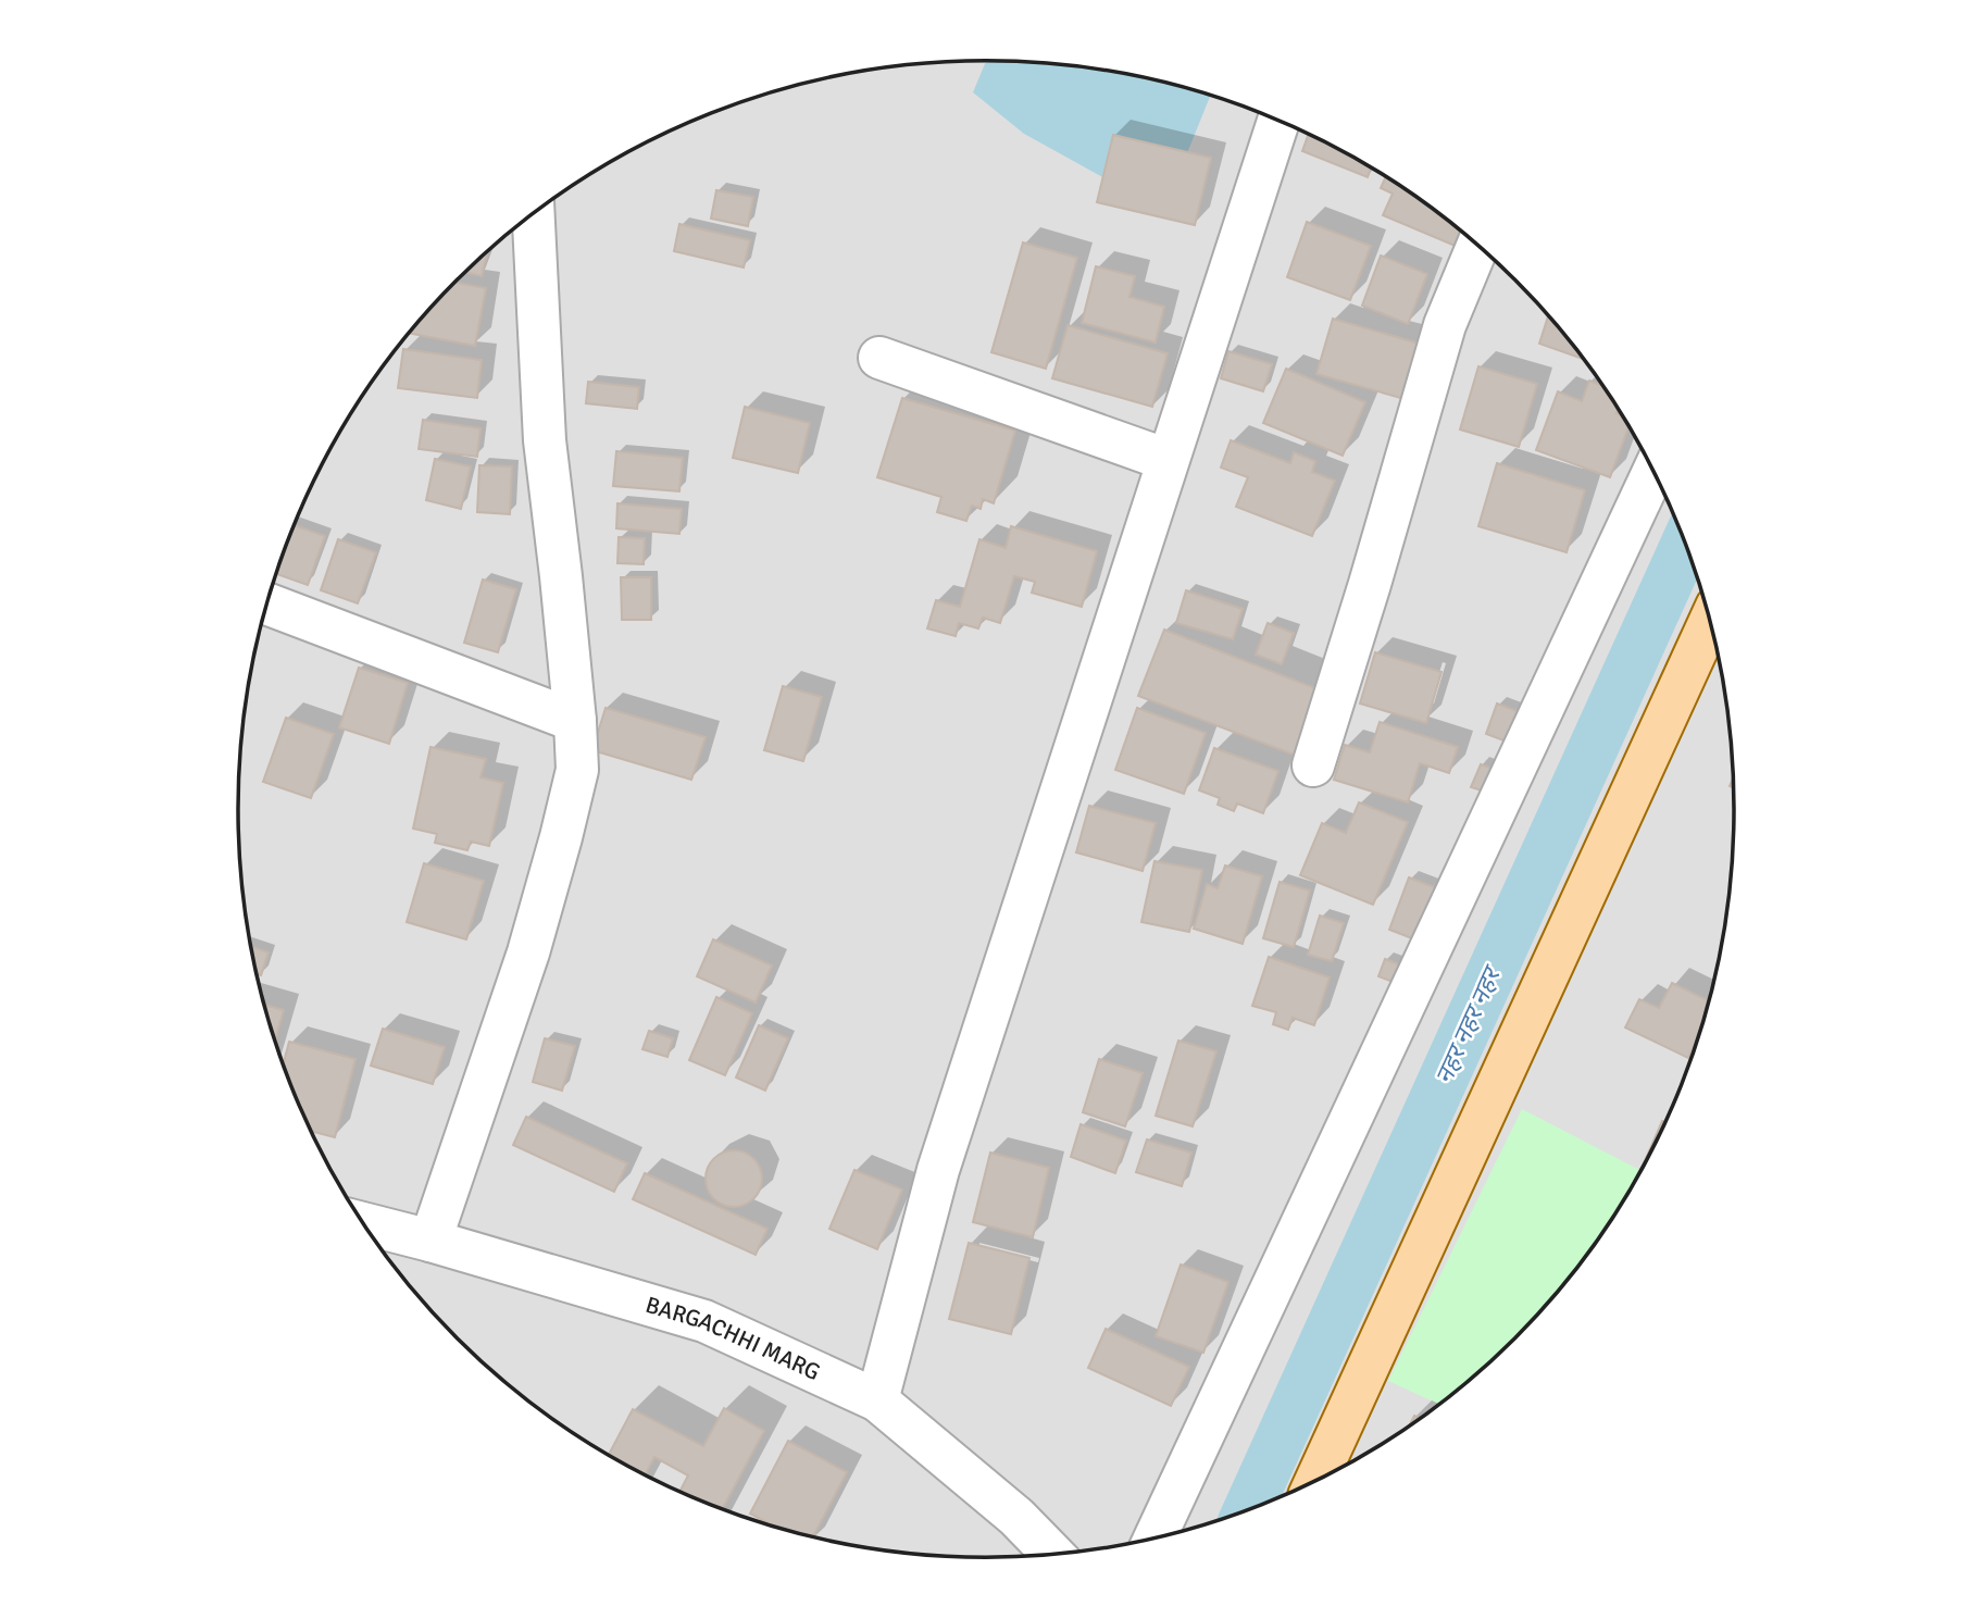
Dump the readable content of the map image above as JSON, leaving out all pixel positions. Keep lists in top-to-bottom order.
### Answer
{
  "streets": {
    "street": ["BARGACHHI MARG"]
  },
  "water": ["नहर नहर नहर"]
}
